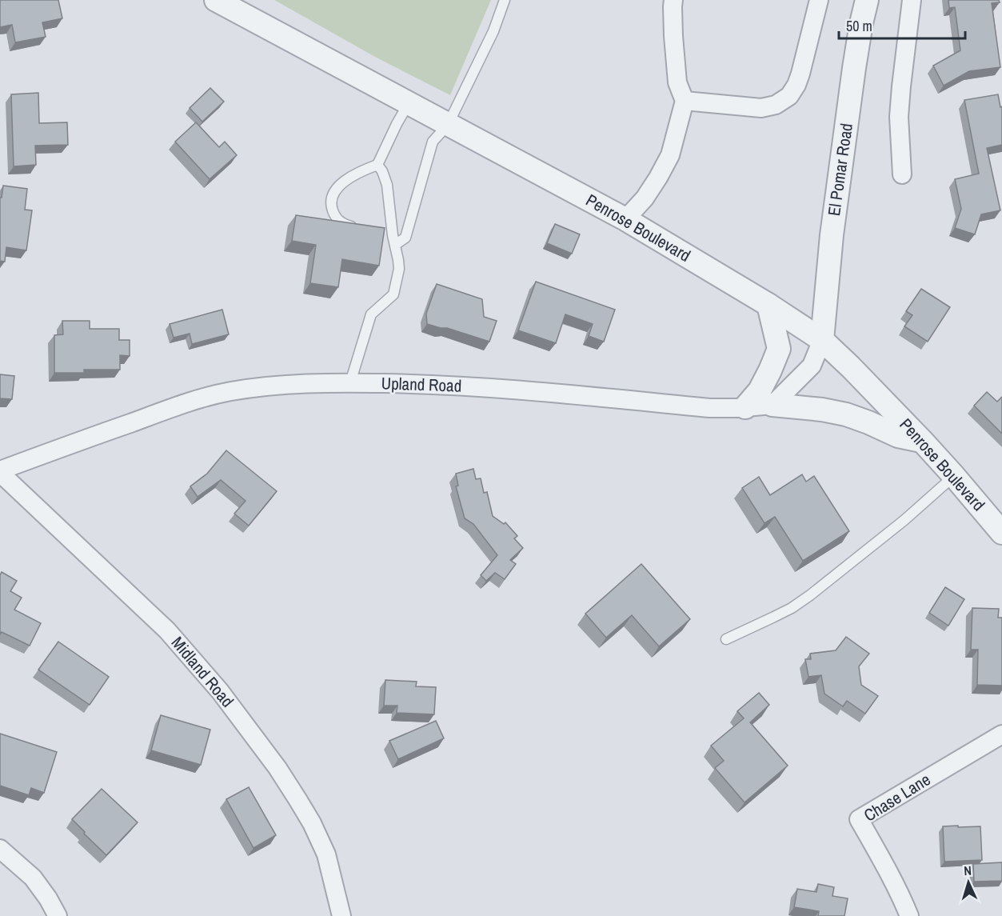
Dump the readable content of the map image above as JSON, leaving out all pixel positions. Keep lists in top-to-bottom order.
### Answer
{
  "streets": {
    "street": [
      "El Pomar Road",
      "Penrose Boulevard",
      "Upland Road",
      "Midland Road",
      "Chase Lane"
    ]
  },
  "crossings": [
    ["El Pomar Road", "Penrose Boulevard"],
    ["Upland Road", "Midland Road"]
  ],
  "scale_bar": "50 m",
  "north": "top"
}
